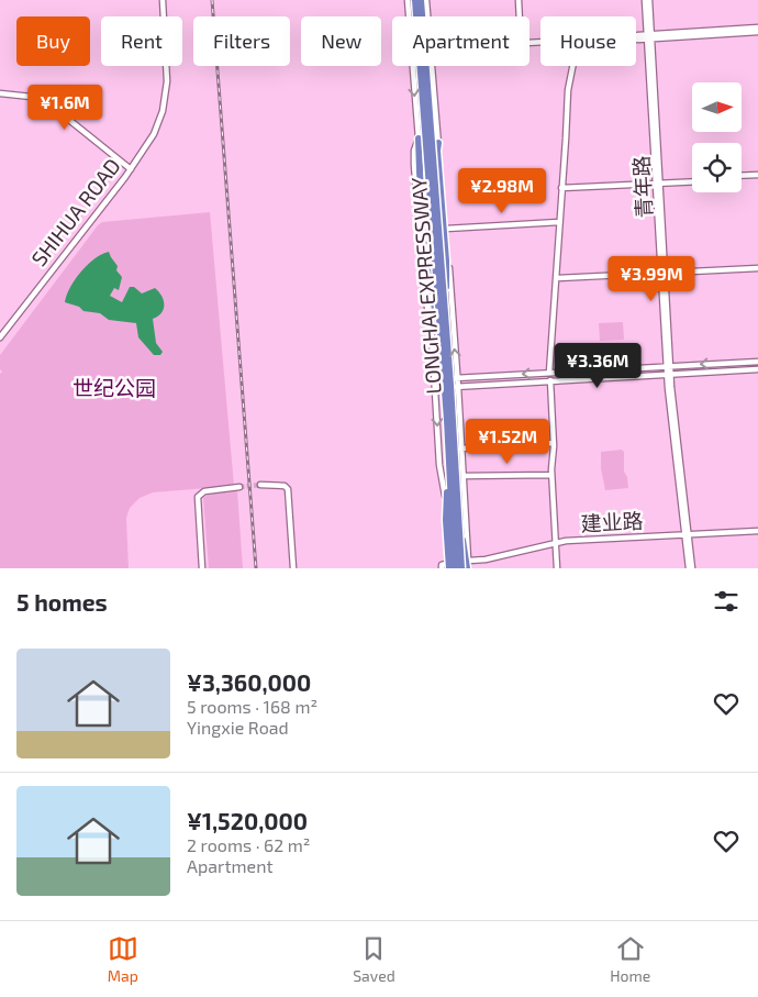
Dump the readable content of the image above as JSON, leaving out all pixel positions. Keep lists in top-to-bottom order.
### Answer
{
  "streets": {
    "highway": ["LONGHAI EXPRESSWAY"],
    "street": ["青年路", "SHIHUA ROAD", "建业路"]
  },
  "crossings": [
    ["青年路", "建业路"]
  ],
  "parks": ["世纪公园"],
  "north": "right",
  "page": {
    "chip": [
      "Buy",
      "Rent",
      "Filters",
      "New",
      "Apartment",
      "House"
    ],
    "price": [
      "¥1.6M",
      "¥2.98M",
      "¥3.99M",
      "¥3.36M",
      "¥1.52M"
    ],
    "heading": "5 homes",
    "list": [
      {
        "name": "¥3,360,000",
        "note": "5 rooms · 168 m² · Yingxie Road"
      },
      {
        "name": "¥1,520,000",
        "note": "2 rooms · 62 m² · Apartment"
      }
    ],
    "tabs": ["Map", "Saved", "Home"]
  }
}
